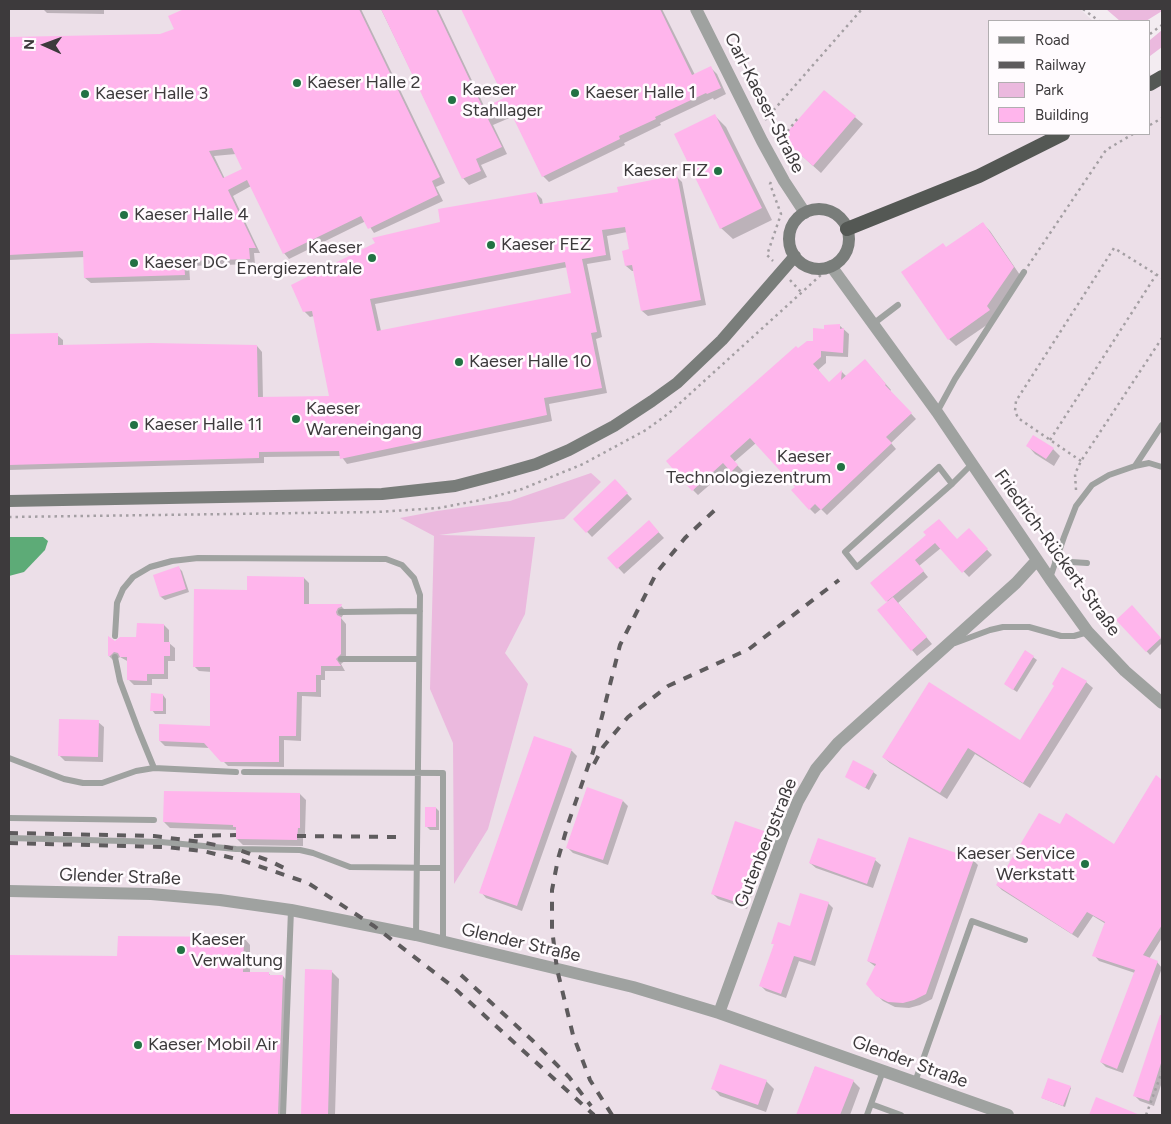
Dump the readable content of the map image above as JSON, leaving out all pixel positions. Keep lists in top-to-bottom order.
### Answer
{
  "streets": {
    "street": [
      "Carl-Kaeser-Straße",
      "Friedrich-Rückert-Straße",
      "Gutenbergstraße",
      "Glender Straße"
    ]
  },
  "crossings": [
    ["Carl-Kaeser-Straße", "Friedrich-Rückert-Straße"],
    ["Friedrich-Rückert-Straße", "Gutenbergstraße"],
    ["Gutenbergstraße", "Glender Straße"]
  ],
  "places": [
    "Kaeser Halle 2",
    "Kaeser Halle 1",
    "Kaeser Halle 3",
    "Kaeser Stahllager",
    "Kaeser FIZ",
    "Kaeser Halle 4",
    "Kaeser FEZ",
    "Kaeser Energiezentrale",
    "Kaeser DC",
    "Kaeser Halle 10",
    "Kaeser Wareneingang",
    "Kaeser Halle 11",
    "Kaeser Technologiezentrum",
    "Kaeser Service Werkstatt",
    "Kaeser Verwaltung",
    "Kaeser Mobil Air"
  ],
  "legend": [
    "Road",
    "Railway",
    "Park",
    "Building"
  ],
  "north": "left"
}
